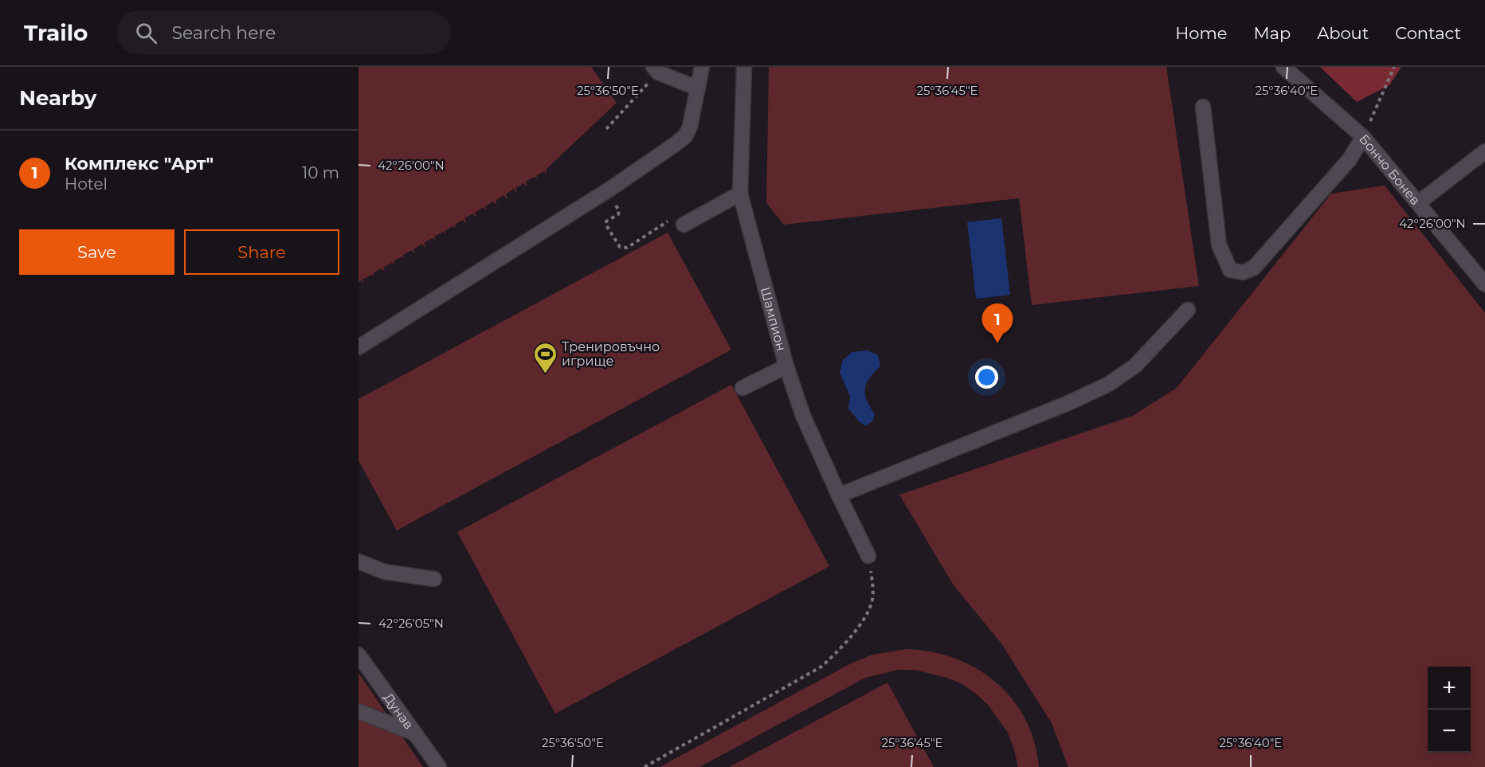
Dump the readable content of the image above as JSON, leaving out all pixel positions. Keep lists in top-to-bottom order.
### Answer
{
  "streets": {
    "street": ["Бончо Бонев", "Шампион", "Дунав"]
  },
  "places": {
    "sports": ["Тренировъчно игрище"]
  },
  "page": {
    "header": "Trailo",
    "search": "Search here",
    "nav": [
      "Home",
      "Map",
      "About",
      "Contact"
    ],
    "heading": "Nearby",
    "list": [
      {
        "mark": "1",
        "name": "Комплекс \"Арт\"",
        "note": "Hotel",
        "value": "10 m"
      }
    ],
    "buttons": ["Save", "Share"],
    "pins": "1",
    "map_buttons": ["+", "−"]
  },
  "coordinates": [
    "25°36'50\"E",
    "25°36'45\"E",
    "25°36'40\"E",
    "42°26'00\"N",
    "42°26'05\"N"
  ]
}
